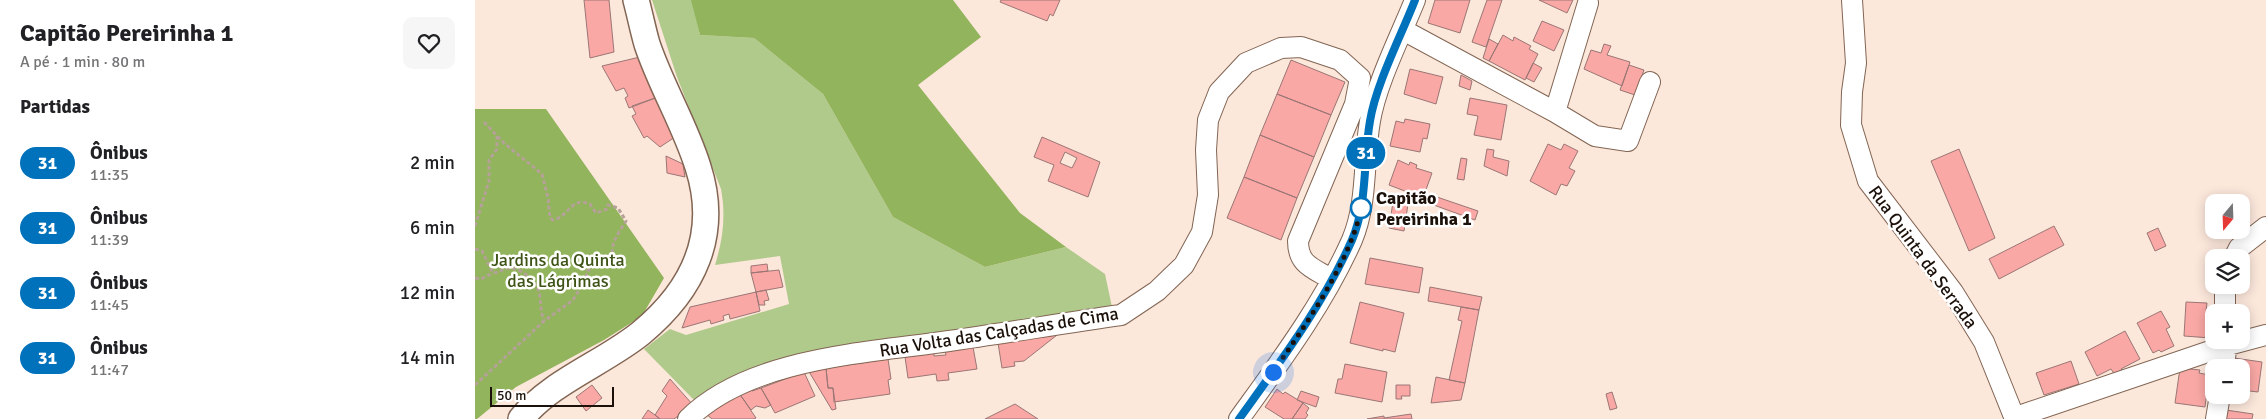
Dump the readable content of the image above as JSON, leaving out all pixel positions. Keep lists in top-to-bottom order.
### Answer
{
  "streets": {
    "street": ["Rua Quinta da Serrada", "Rua Volta das Calçadas de Cima"]
  },
  "parks": ["Jardins da Quinta das Lágrimas"],
  "places": ["Capitão Pereirinha 1"],
  "lines": ["bus line 31"],
  "scale_bar": "50 m",
  "north": "bottom",
  "page": {
    "heading": [
      ["Capitão Pereirinha 1", "A pé · 1 min · 80 m"],
      "Partidas"
    ],
    "on_map": "31",
    "list": [
      {
        "mark": "31",
        "name": "Ônibus",
        "note": "11:35",
        "value": "2 min"
      },
      {
        "mark": "31",
        "name": "Ônibus",
        "note": "11:39",
        "value": "6 min"
      },
      {
        "mark": "31",
        "name": "Ônibus",
        "note": "11:45",
        "value": "12 min"
      },
      {
        "mark": "31",
        "name": "Ônibus",
        "note": "11:47",
        "value": "14 min"
      }
    ],
    "map_buttons": ["+", "−"],
    "scale": "50 m"
  }
}
